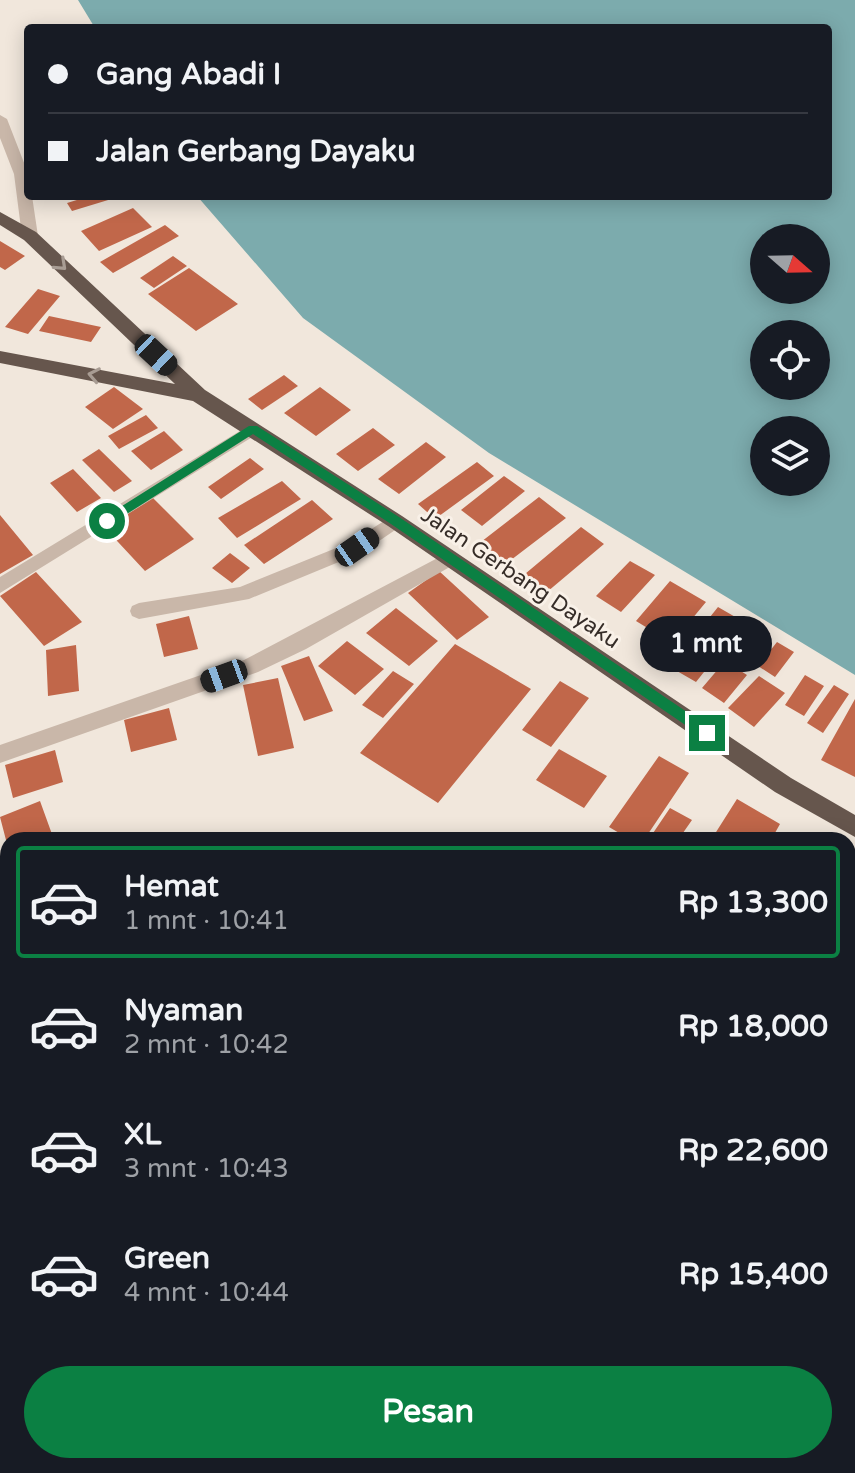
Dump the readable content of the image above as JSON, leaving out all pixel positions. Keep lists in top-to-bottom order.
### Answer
{
  "streets": {
    "highway": ["Jalan Gerbang Dayaku"]
  },
  "north": "right",
  "page": {
    "banner": ["Gang Abadi I", "Jalan Gerbang Dayaku"],
    "bubble": "1 mnt",
    "list": [
      {
        "name": "Hemat",
        "note": "1 mnt · 10:41",
        "value": "Rp 13,300"
      },
      {
        "name": "Nyaman",
        "note": "2 mnt · 10:42",
        "value": "Rp 18,000"
      },
      {
        "name": "XL",
        "note": "3 mnt · 10:43",
        "value": "Rp 22,600"
      },
      {
        "name": "Green",
        "note": "4 mnt · 10:44",
        "value": "Rp 15,400"
      }
    ],
    "buttons": "Pesan"
  }
}
